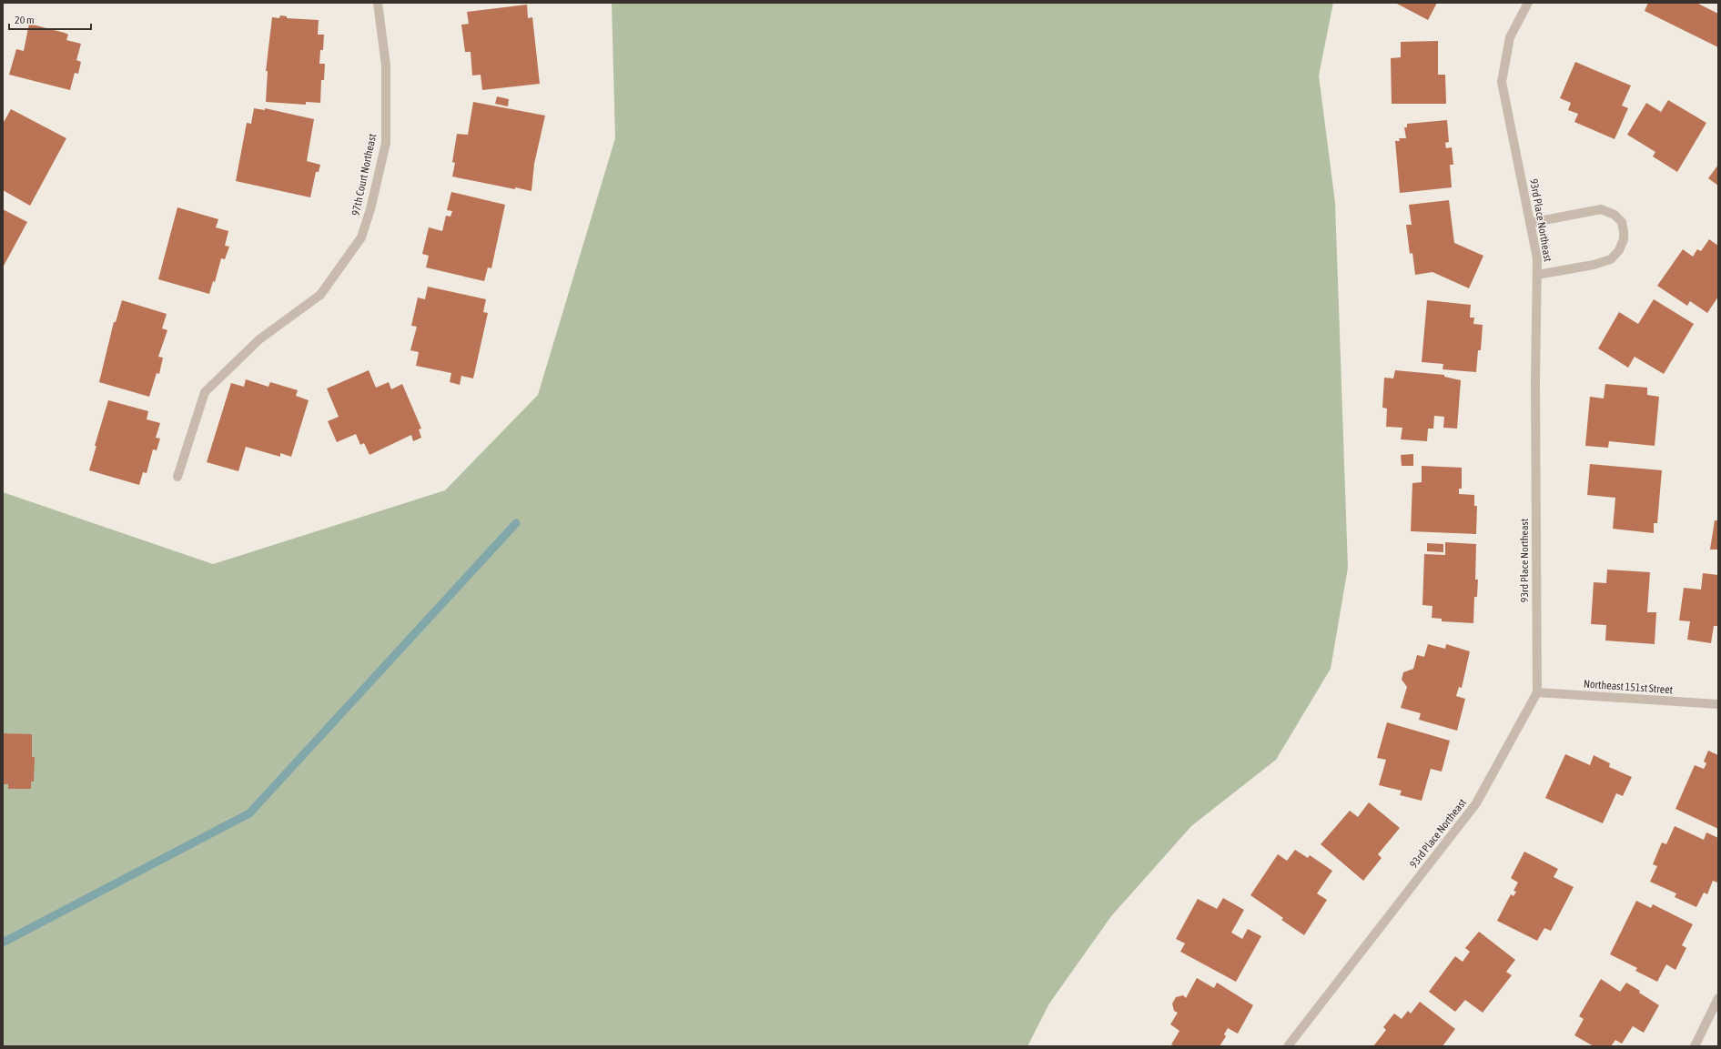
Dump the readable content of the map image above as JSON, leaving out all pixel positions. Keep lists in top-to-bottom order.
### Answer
{
  "streets": {
    "street": ["97th Court Northeast", "93rd Place Northeast", "Northeast 151st Street"]
  },
  "crossings": [
    ["93rd Place Northeast", "Northeast 151st Street"]
  ],
  "scale_bar": "20 m"
}
